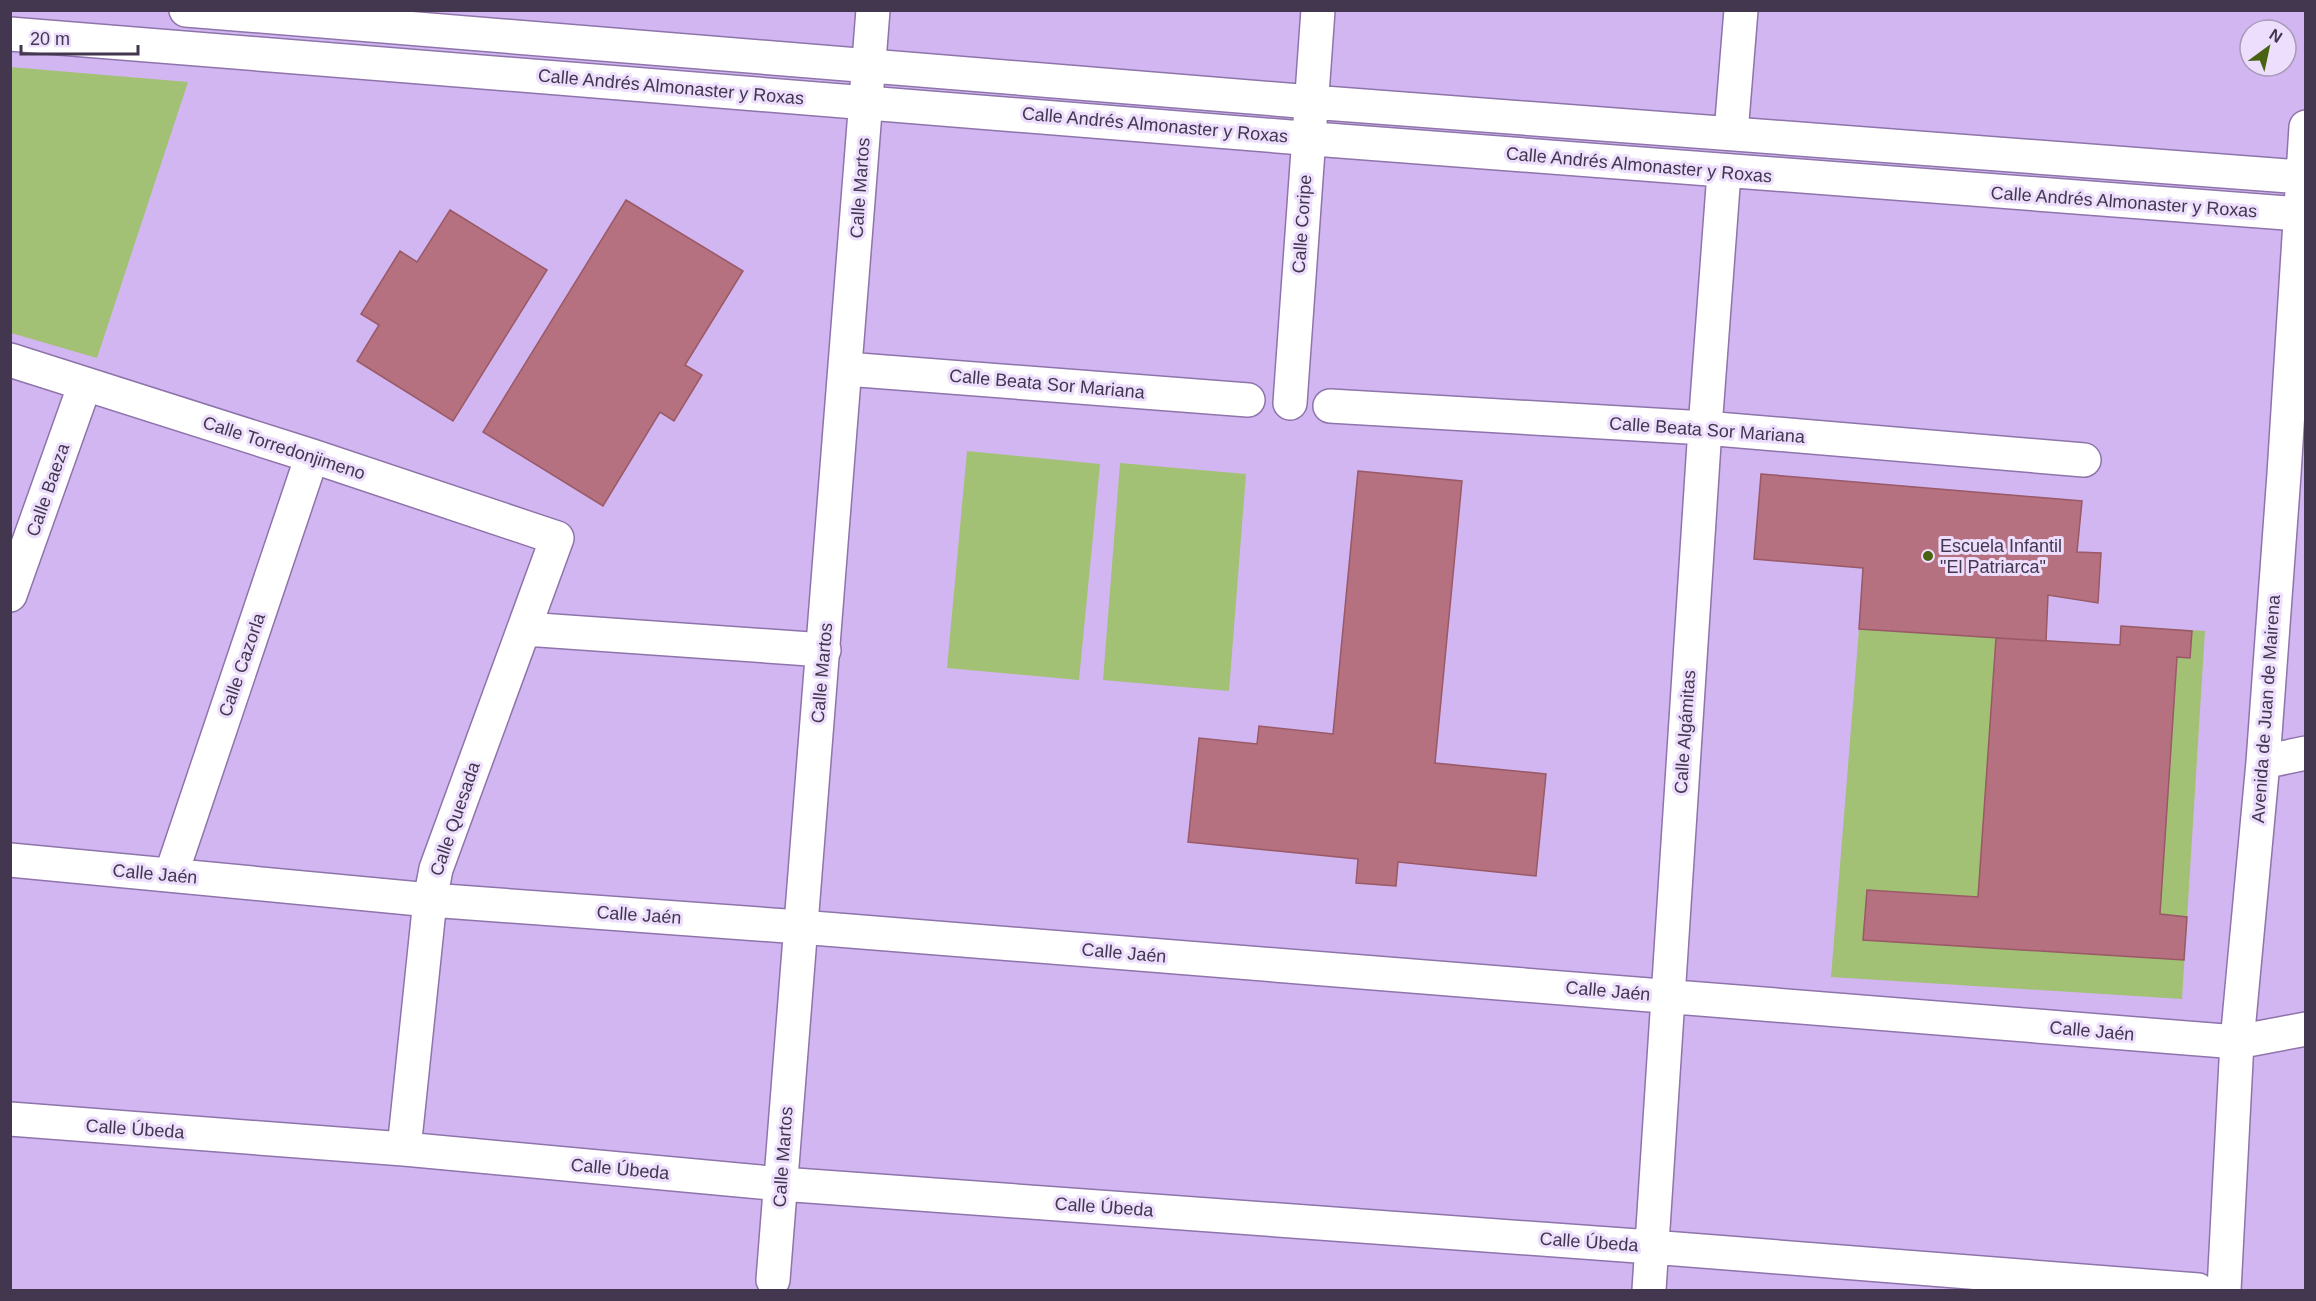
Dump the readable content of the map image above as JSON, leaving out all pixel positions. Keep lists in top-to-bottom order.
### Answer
{
  "streets": {
    "street": [
      "Calle Andrés Almonaster y Roxas",
      "Calle Martos",
      "Calle Coripe",
      "Calle Beata Sor Mariana",
      "Calle Torredonjimeno",
      "Calle Baeza",
      "Calle Cazorla",
      "Avenida de Juan de Mairena",
      "Calle Algámitas",
      "Calle Quesada",
      "Calle Jaén",
      "Calle Úbeda"
    ]
  },
  "crossings": [
    ["Calle Andrés Almonaster y Roxas", "Calle Martos"],
    ["Calle Andrés Almonaster y Roxas", "Calle Coripe"],
    ["Calle Andrés Almonaster y Roxas", "Avenida de Juan de Mairena"],
    ["Calle Andrés Almonaster y Roxas", "Calle Algámitas"],
    ["Calle Martos", "Calle Beata Sor Mariana"],
    ["Calle Martos", "Calle Jaén"],
    ["Calle Martos", "Calle Úbeda"],
    ["Calle Beata Sor Mariana", "Calle Algámitas"],
    ["Calle Torredonjimeno", "Calle Baeza"],
    ["Calle Torredonjimeno", "Calle Cazorla"],
    ["Calle Torredonjimeno", "Calle Quesada"],
    ["Calle Cazorla", "Calle Jaén"],
    ["Avenida de Juan de Mairena", "Calle Jaén"],
    ["Calle Algámitas", "Calle Jaén"],
    ["Calle Algámitas", "Calle Úbeda"],
    ["Calle Quesada", "Calle Jaén"],
    ["Calle Quesada", "Calle Úbeda"]
  ],
  "places": ["Escuela Infantil \"El Patriarca\""],
  "scale_bar": "20 m",
  "north": "top right"
}
